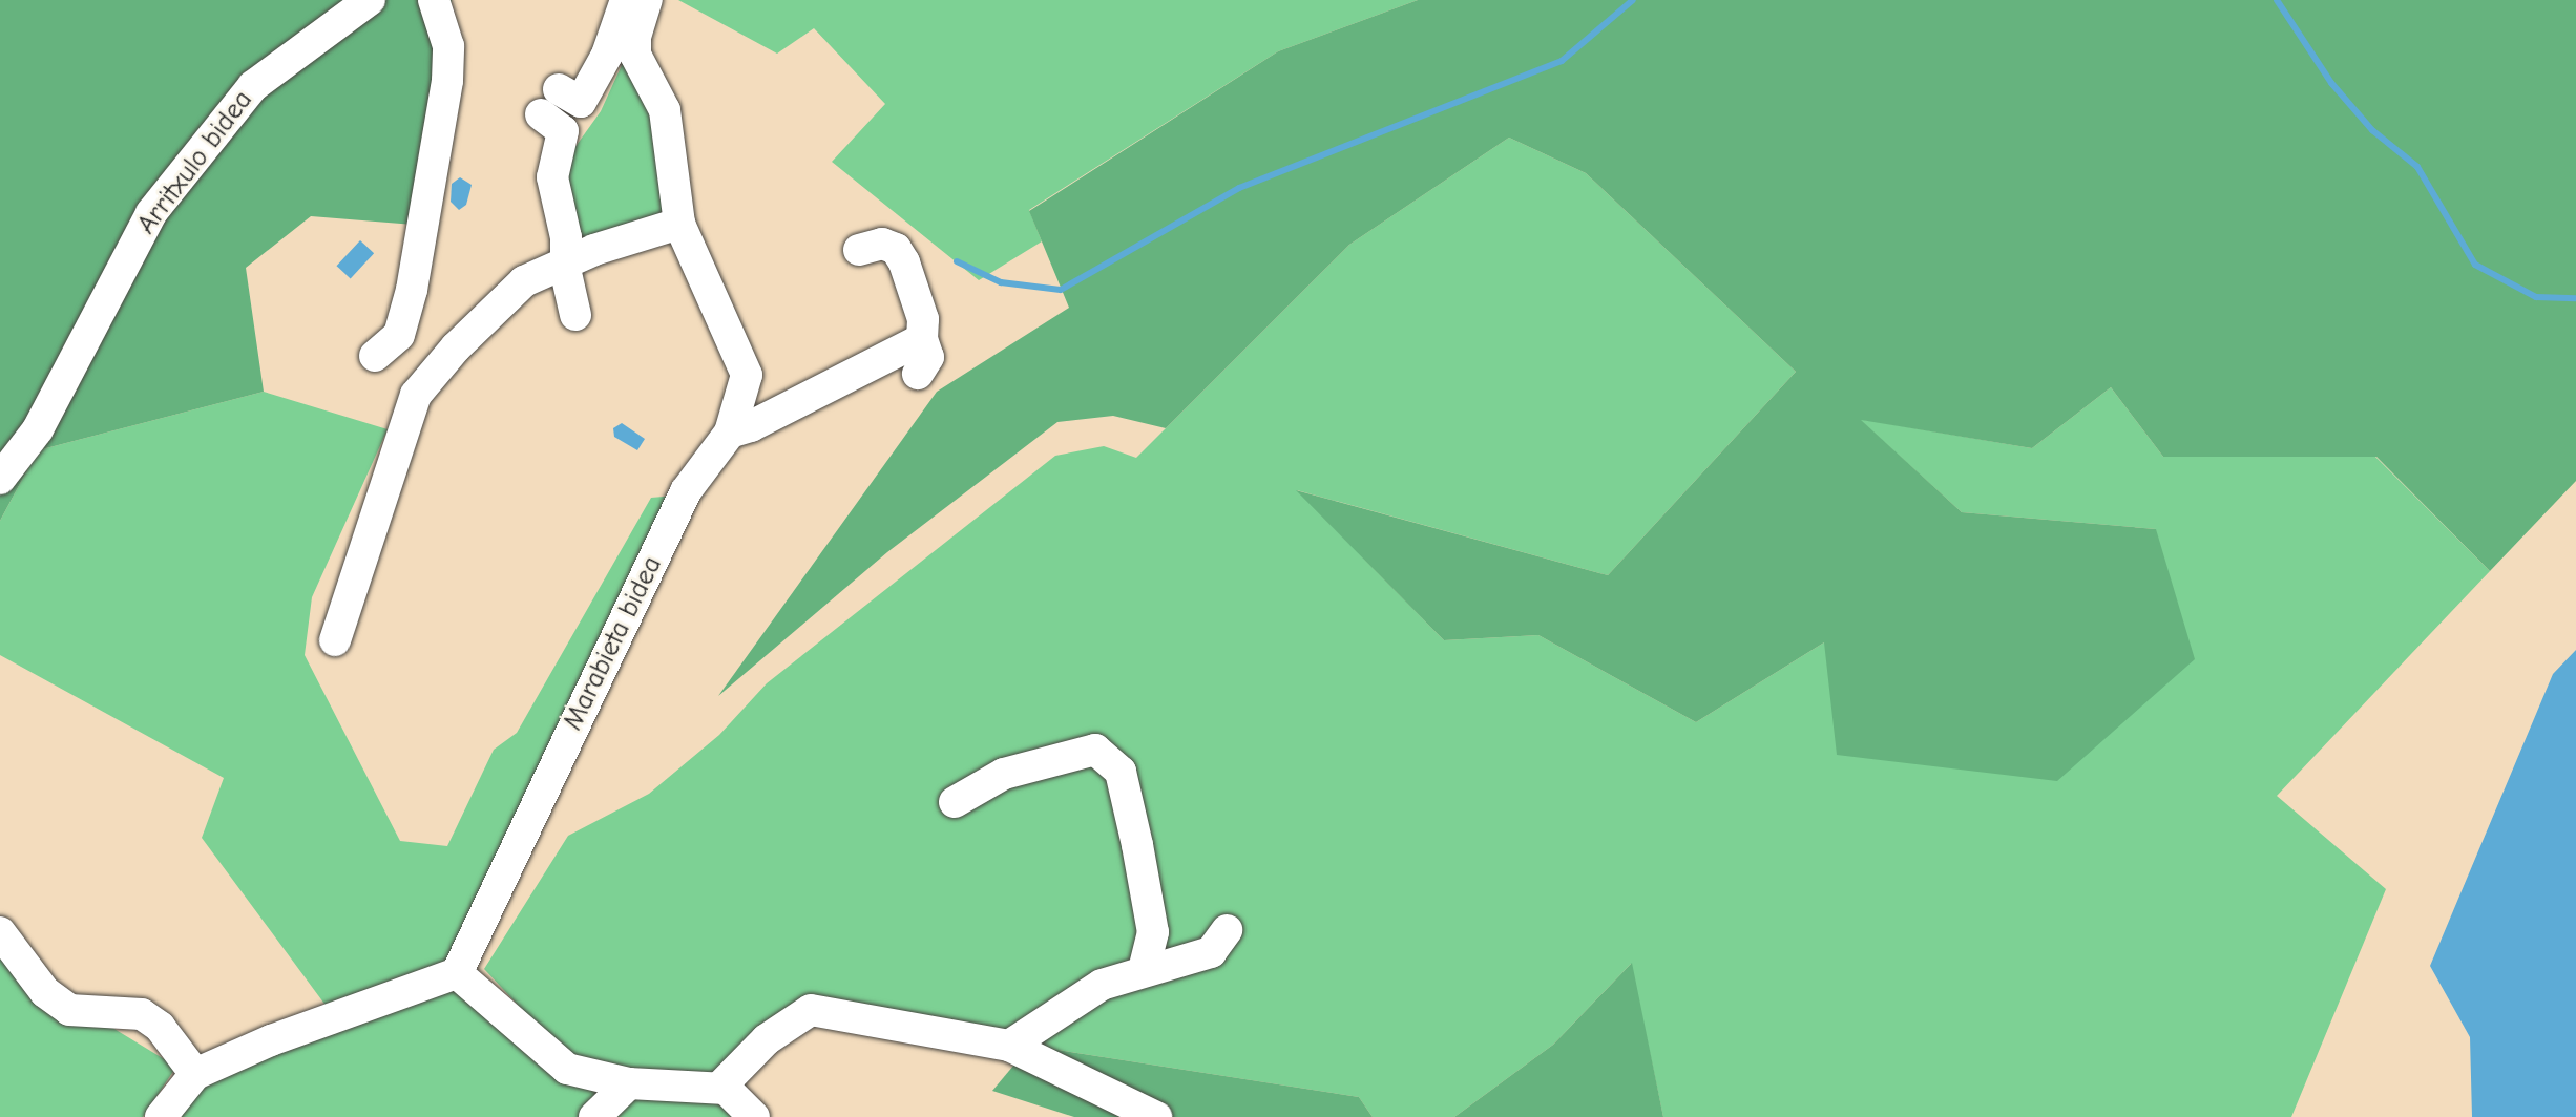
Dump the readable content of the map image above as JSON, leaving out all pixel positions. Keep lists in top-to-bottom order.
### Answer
{
  "streets": {
    "street": ["Arritxulo bidea", "Marabieta bidea"]
  }
}
